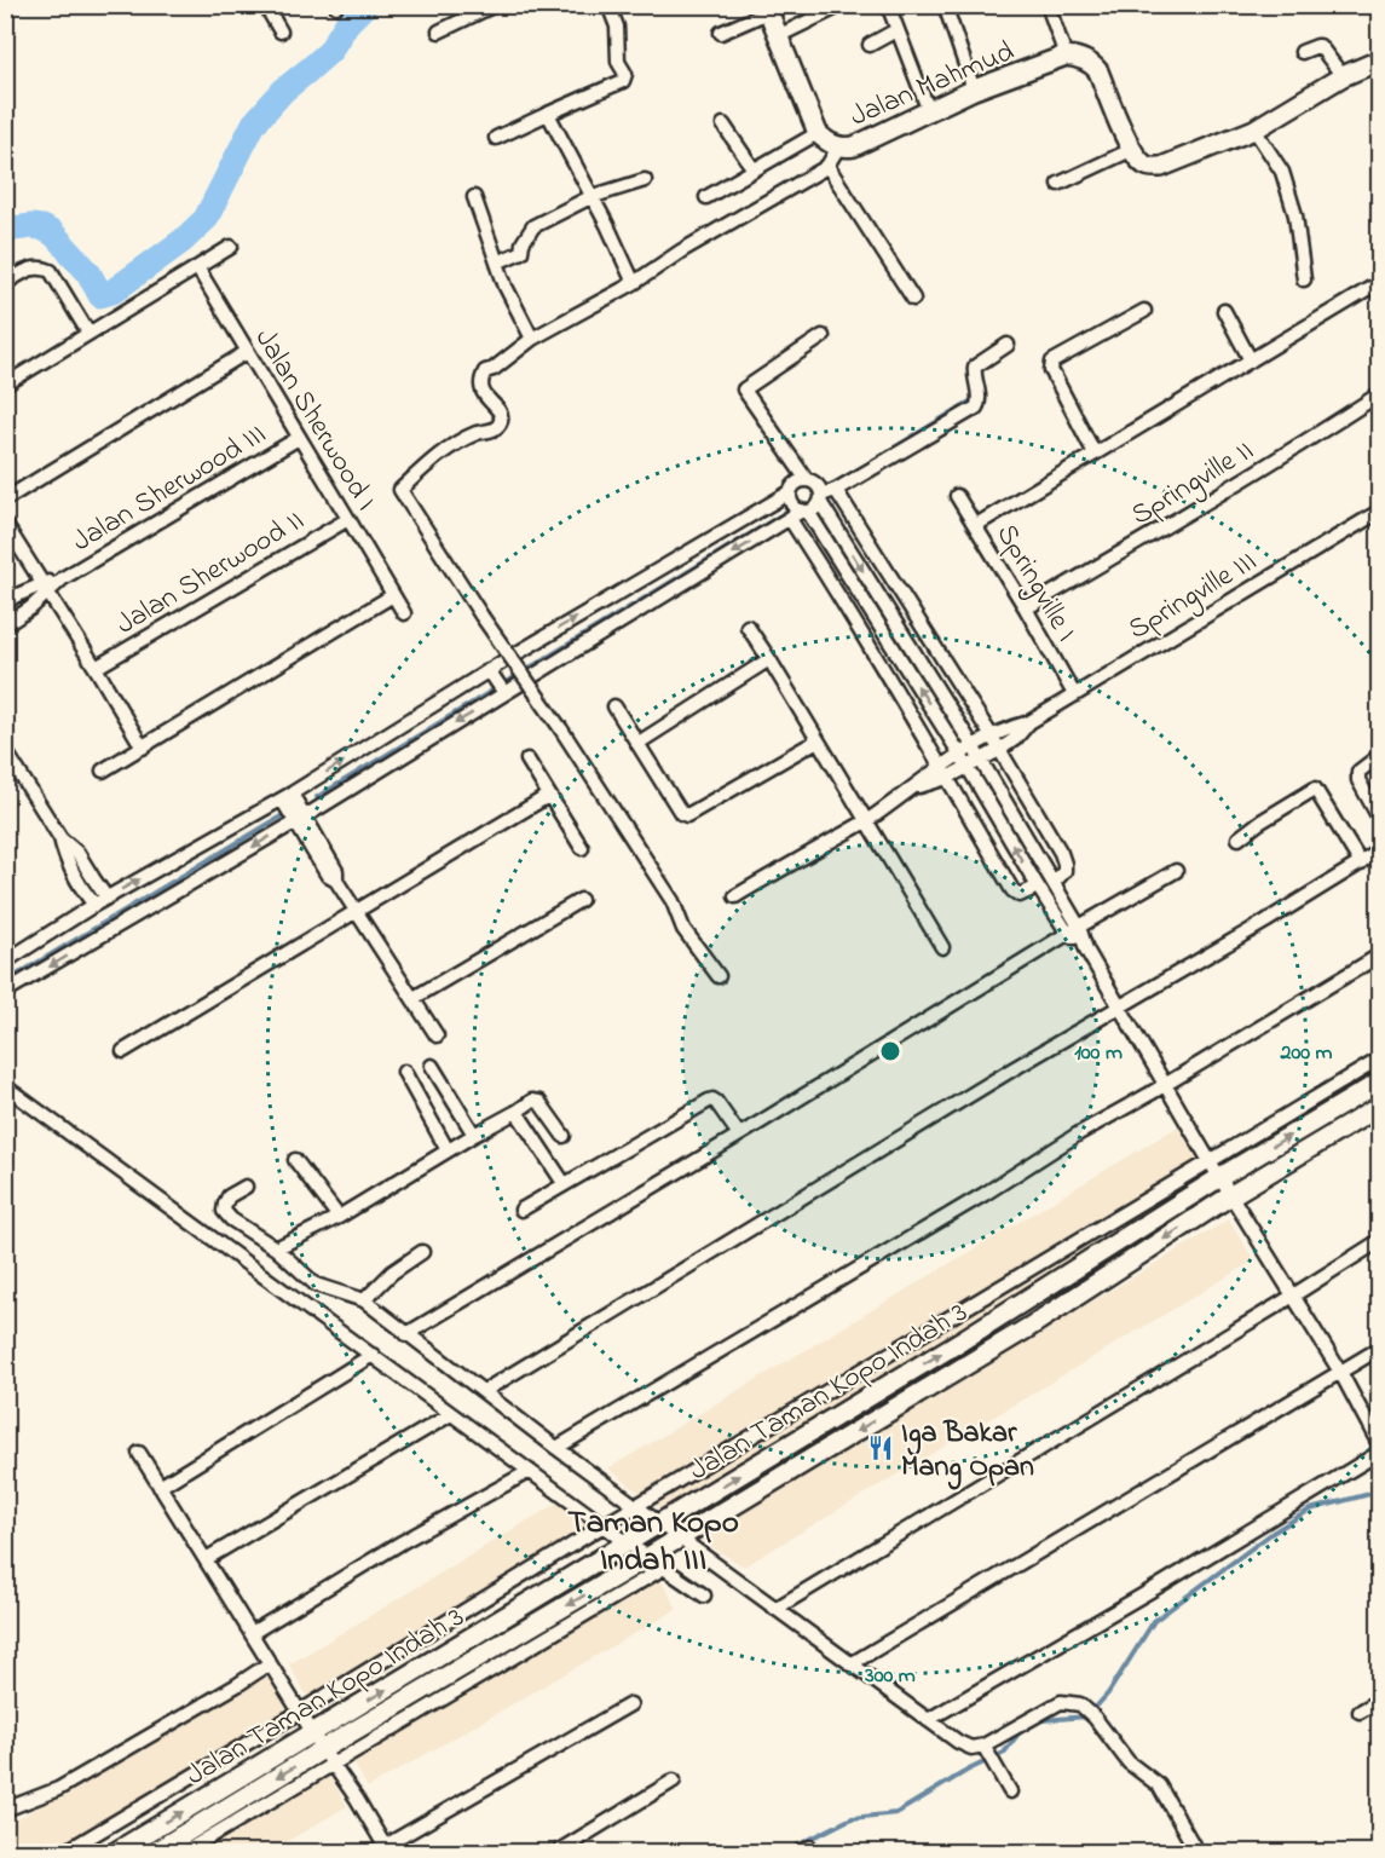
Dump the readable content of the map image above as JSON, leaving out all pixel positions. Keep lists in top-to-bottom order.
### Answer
{
  "streets": {
    "main road": ["Jalan Mahmud", "Jalan Taman Kopo Indah 3"],
    "street": [
      "Jalan Sherwood I",
      "Springville II",
      "Jalan Sherwood III",
      "Jalan Sherwood II",
      "Springville I",
      "Springville III"
    ]
  },
  "crossings": [
    ["Jalan Sherwood I", "Jalan Sherwood III"],
    ["Jalan Sherwood I", "Jalan Sherwood II"],
    ["Springville II", "Springville I"],
    ["Springville I", "Springville III"]
  ],
  "districts": ["Taman Kopo Indah III"],
  "places": {
    "restaurant": ["Iga Bakar Mang Opan"]
  },
  "rings": ["100 m", "200 m", "300 m"]
}
